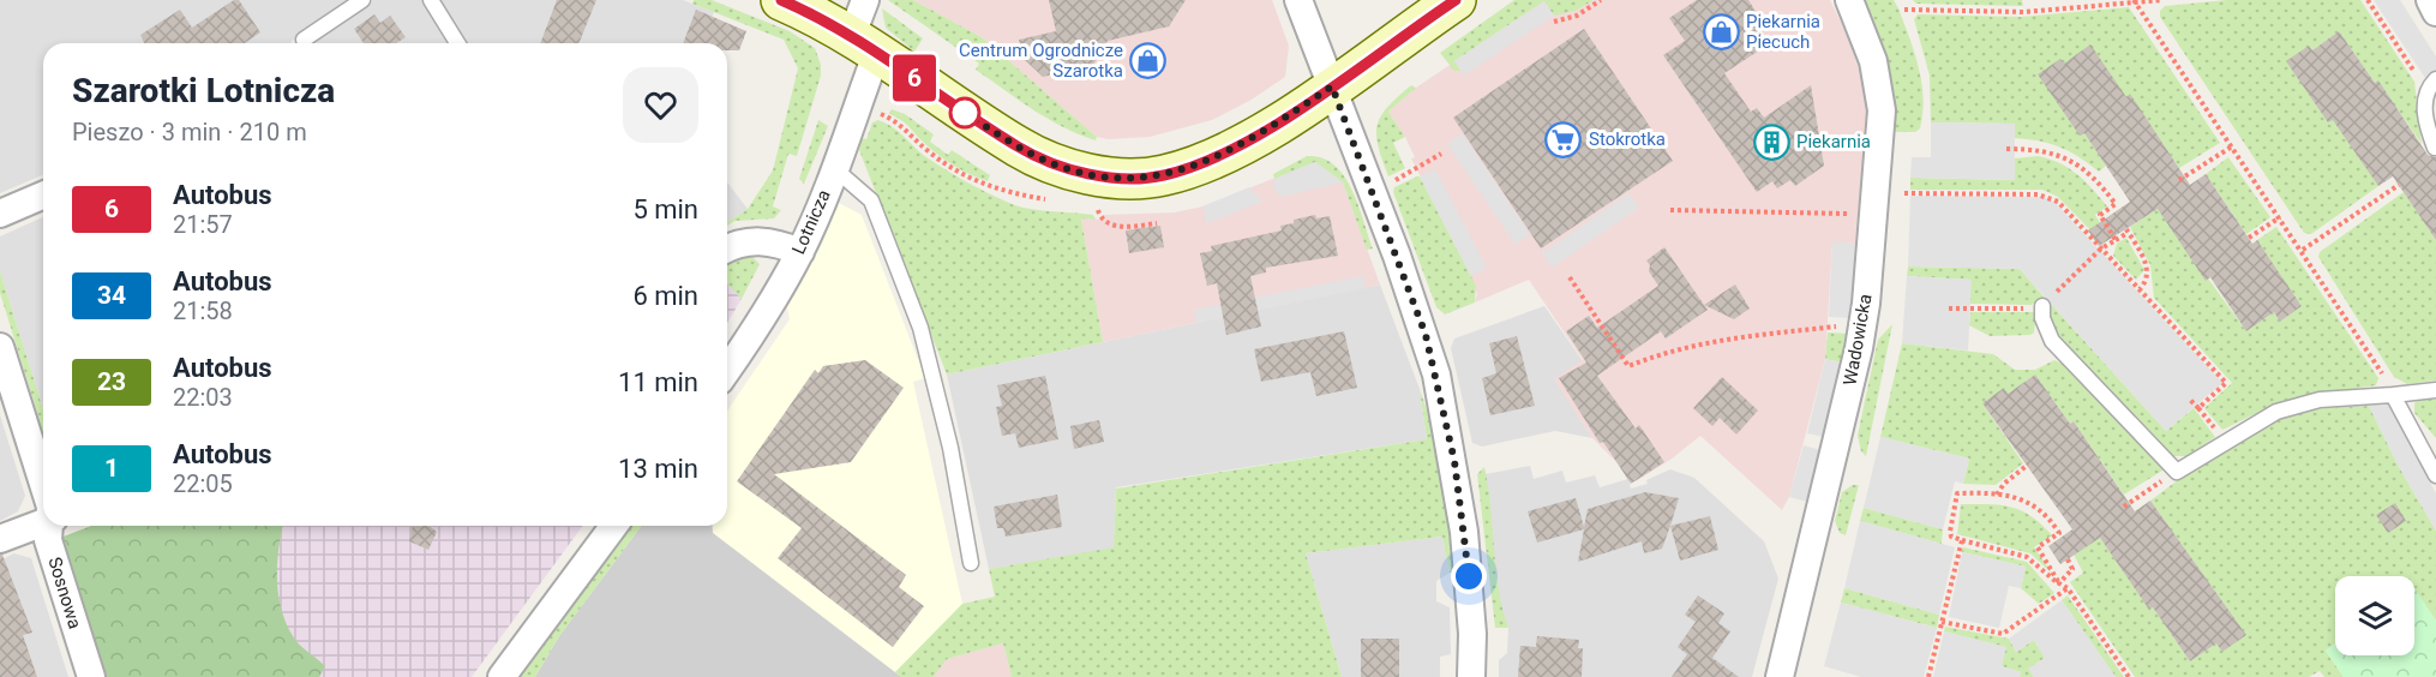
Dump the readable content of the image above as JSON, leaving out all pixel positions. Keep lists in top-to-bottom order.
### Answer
{
  "streets": {
    "street": ["Lotnicza", "Wadowicka", "Sosnowa"]
  },
  "places": {
    "shop": ["Piekarnia Piecuch", "Centrum Ogrodnicze Szarotka"],
    "supermarket": ["Stokrotka"],
    "building": ["Piekarnia"]
  },
  "lines": ["bus line 6"],
  "page": {
    "on_map": "6",
    "heading": ["Szarotki Lotnicza", "Pieszo · 3 min · 210 m"],
    "list": [
      {
        "mark": "6",
        "name": "Autobus",
        "note": "21:57",
        "value": "5 min"
      },
      {
        "mark": "34",
        "name": "Autobus",
        "note": "21:58",
        "value": "6 min"
      },
      {
        "mark": "23",
        "name": "Autobus",
        "note": "22:03",
        "value": "11 min"
      },
      {
        "mark": "1",
        "name": "Autobus",
        "note": "22:05",
        "value": "13 min"
      }
    ]
  }
}
